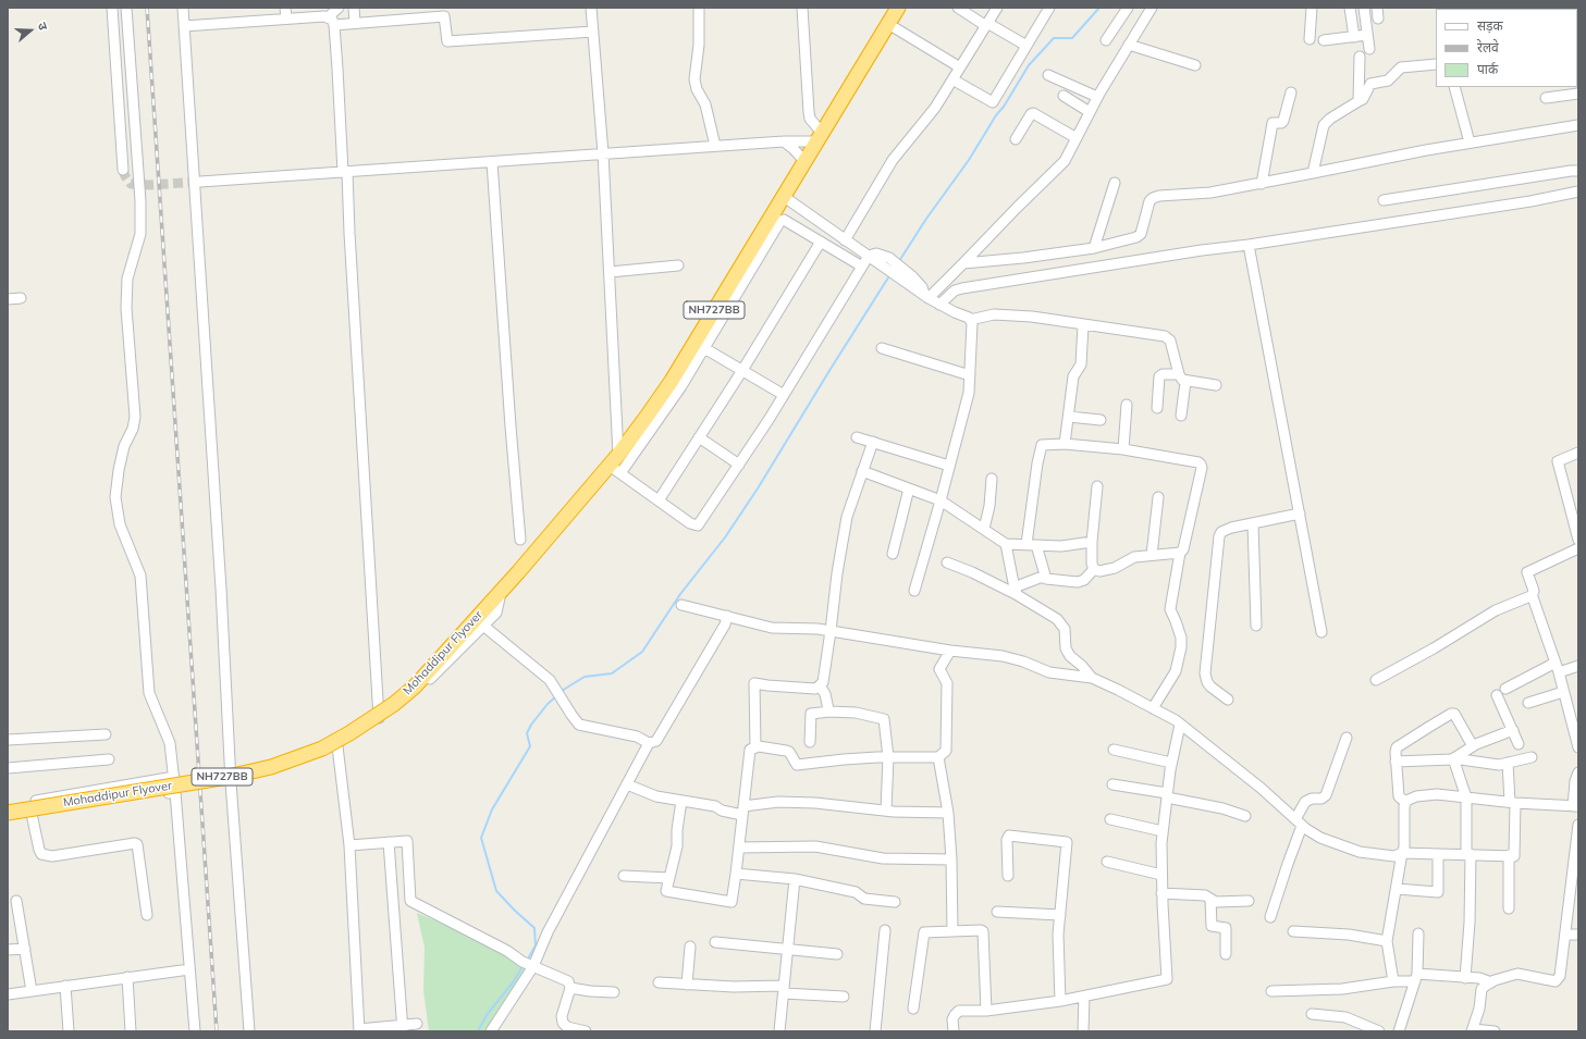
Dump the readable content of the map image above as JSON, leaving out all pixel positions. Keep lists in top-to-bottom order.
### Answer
{
  "streets": {
    "highway": ["NH727BB", "Mohaddipur Flyover"]
  },
  "crossings": [
    ["NH727BB", "Mohaddipur Flyover"]
  ],
  "legend": ["सड़क", "रेलवे", "पार्क"],
  "north": "right"
}
